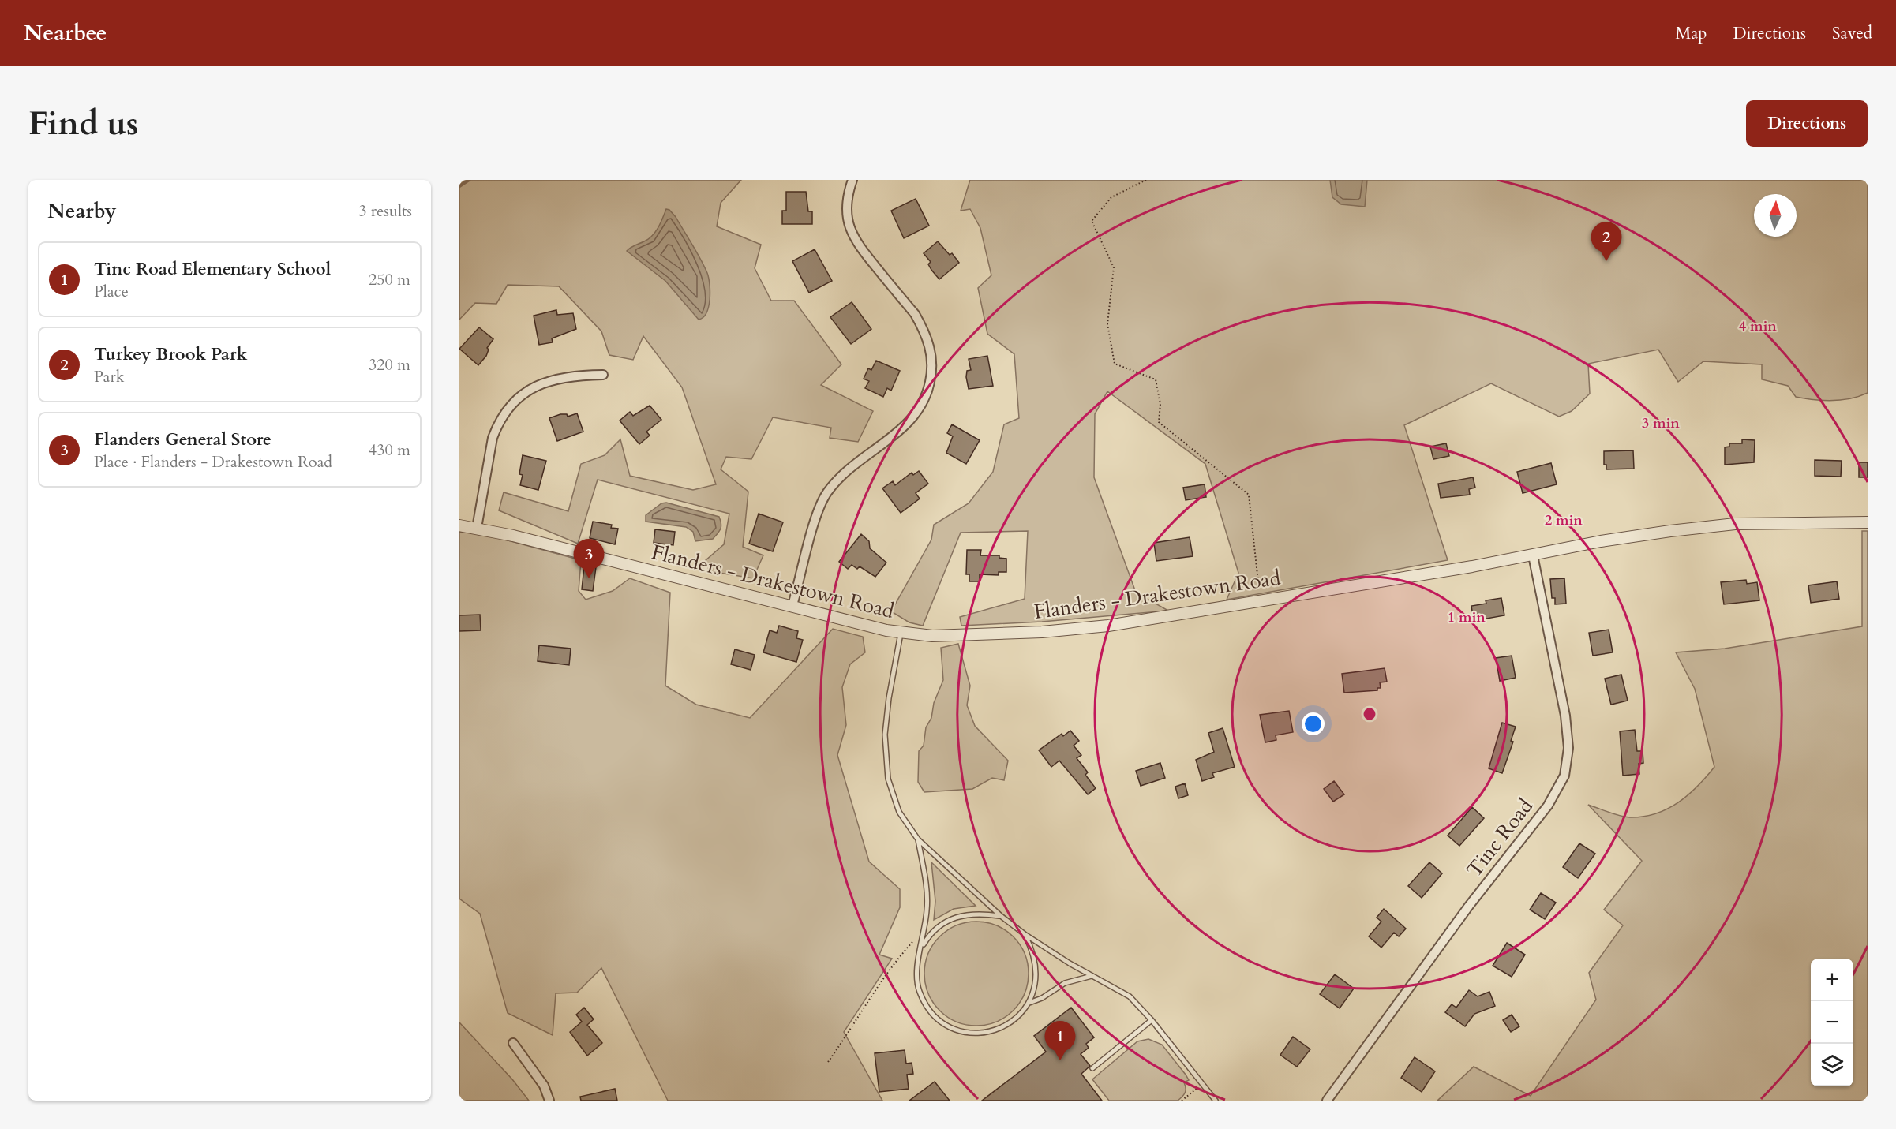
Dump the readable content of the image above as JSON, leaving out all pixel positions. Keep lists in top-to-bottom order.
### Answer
{
  "streets": {
    "street": ["Flanders - Drakestown Road", "Tinc Road"]
  },
  "crossings": [
    ["Flanders - Drakestown Road", "Tinc Road"]
  ],
  "north": "top",
  "page": {
    "header": "Nearbee",
    "nav": ["Map", "Directions", "Saved"],
    "buttons": "Directions",
    "title": "Find us",
    "heading": ["Nearby", "3 results"],
    "pins": ["2", "3", "1"],
    "list": [
      {
        "mark": "1",
        "name": "Tinc Road Elementary School",
        "note": "Place",
        "value": "250 m"
      },
      {
        "mark": "2",
        "name": "Turkey Brook Park",
        "note": "Park",
        "value": "320 m"
      },
      {
        "mark": "3",
        "name": "Flanders General Store",
        "note": "Place · Flanders - Drakestown Road",
        "value": "430 m"
      }
    ],
    "map_buttons": ["+", "−"]
  },
  "rings": [
    "4 min",
    "3 min",
    "2 min",
    "1 min"
  ]
}
